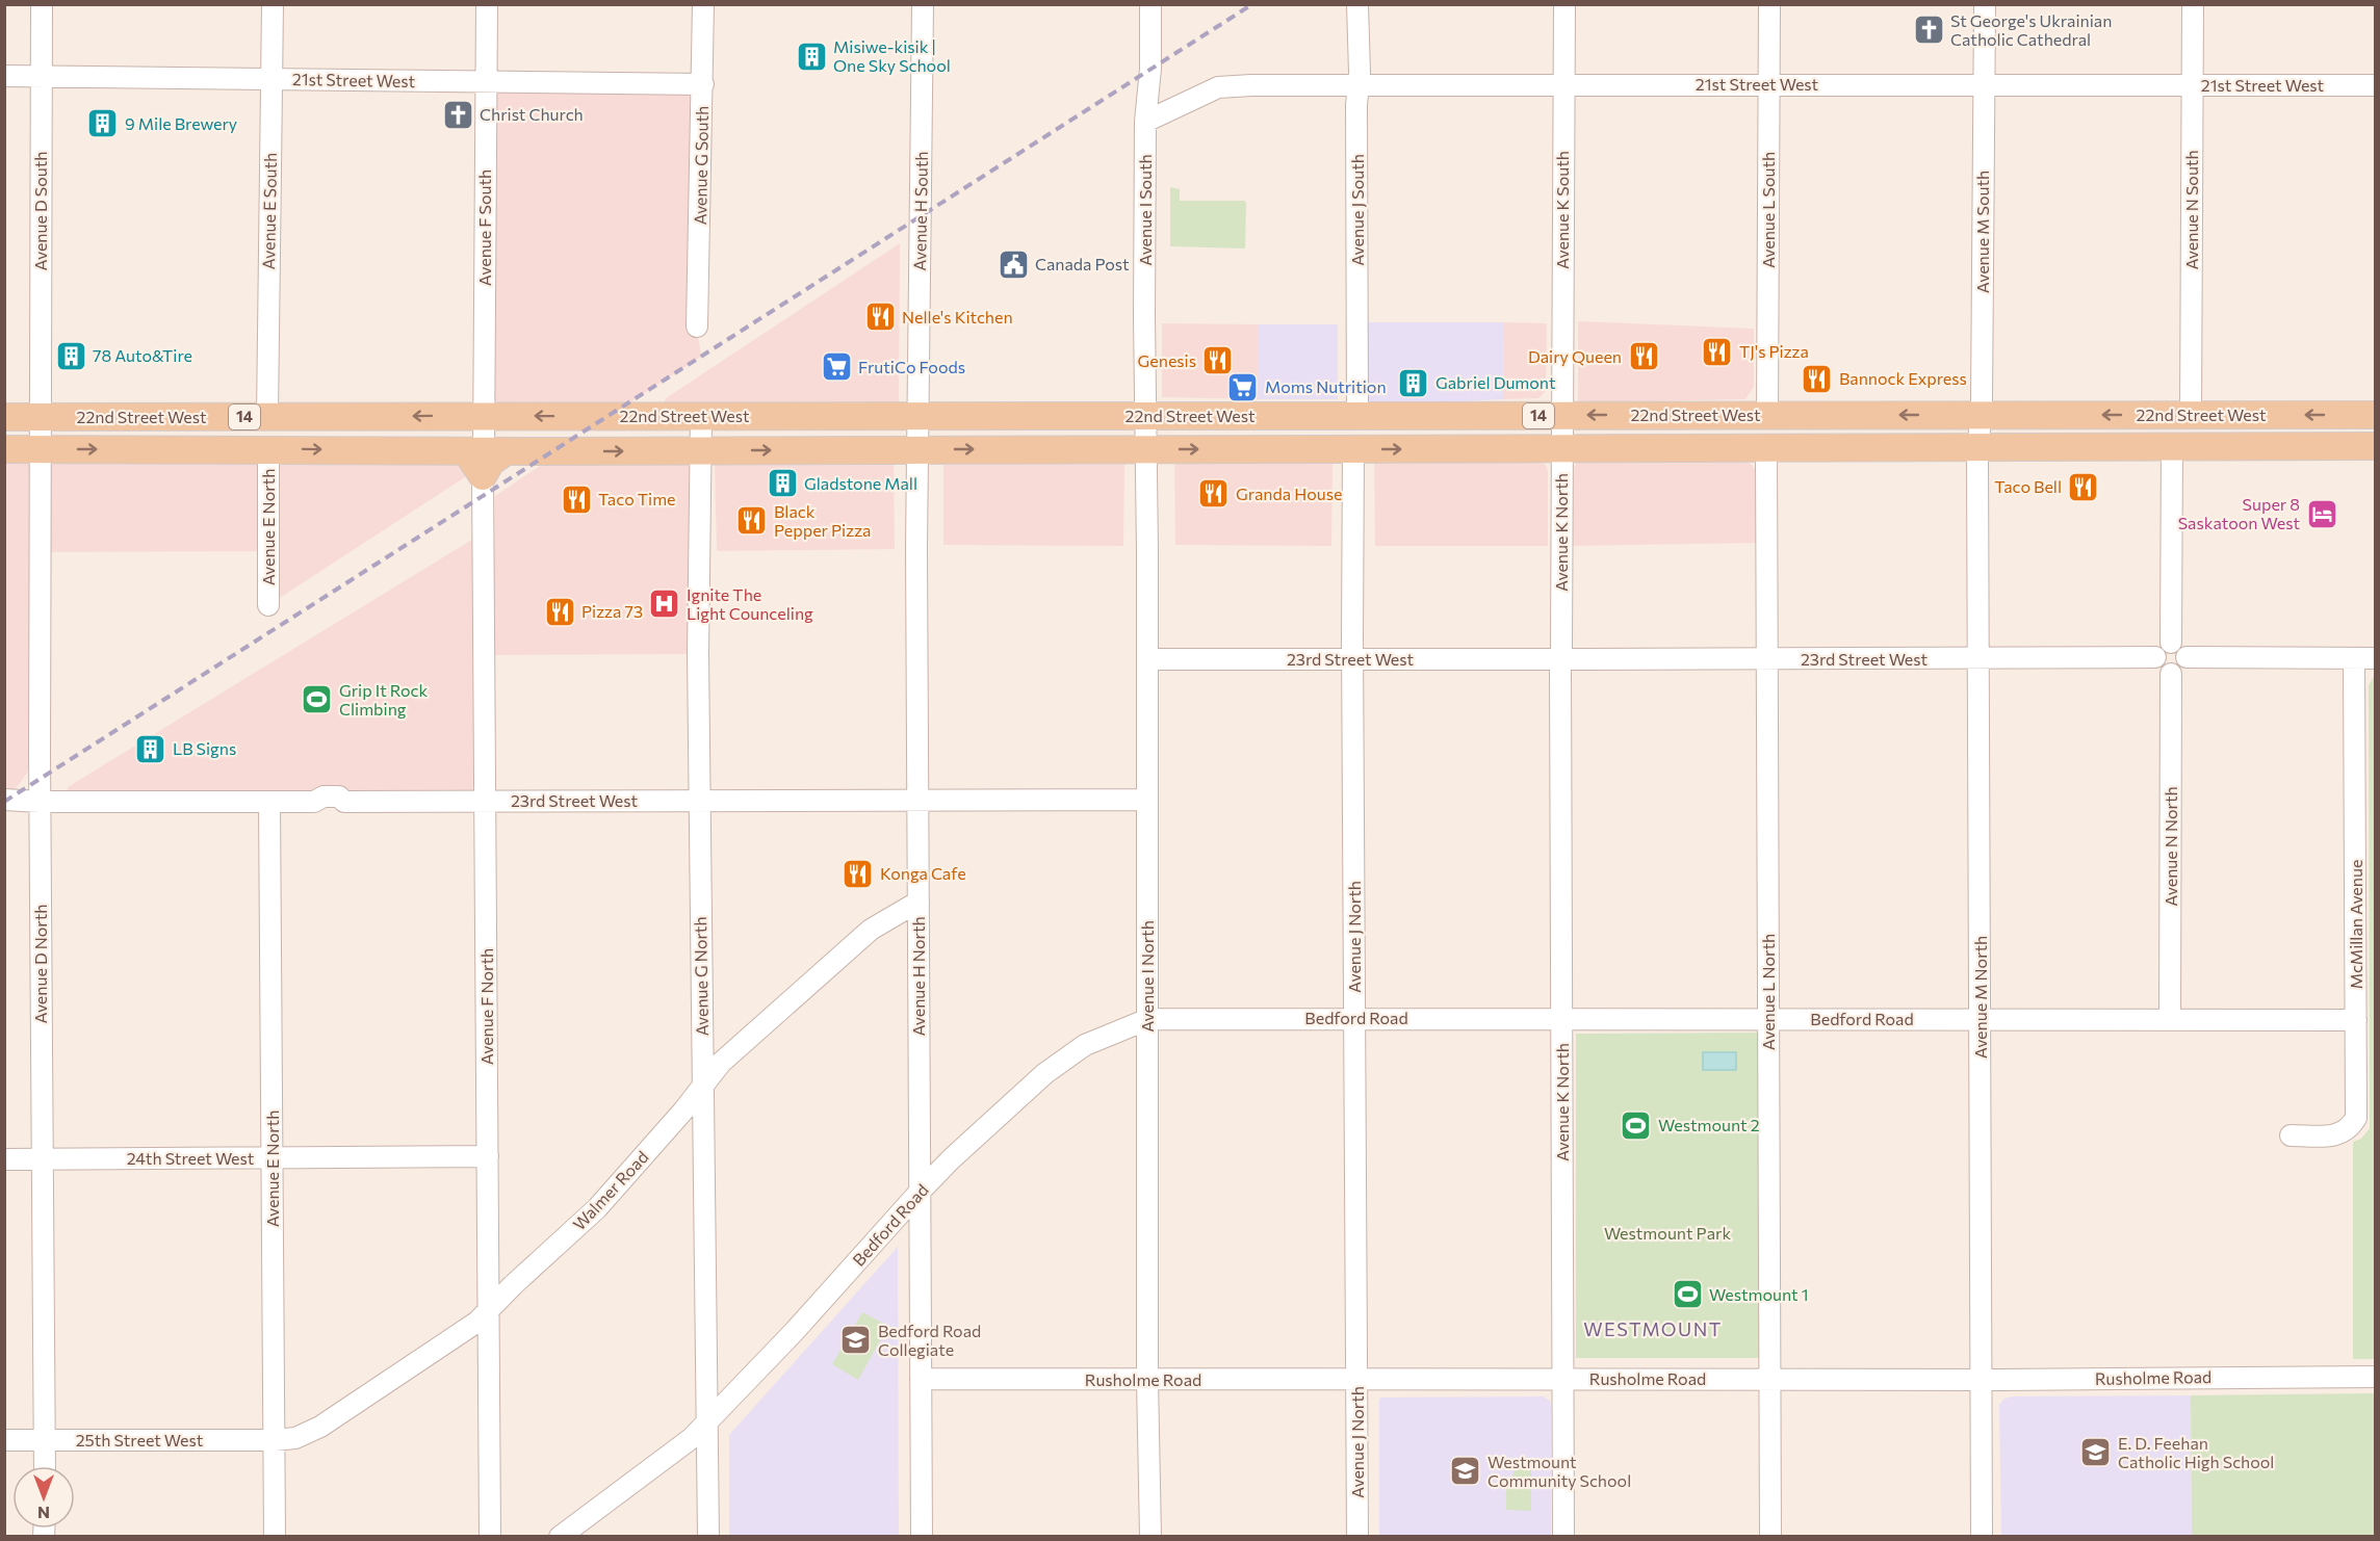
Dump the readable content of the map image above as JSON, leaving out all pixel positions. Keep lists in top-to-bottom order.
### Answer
{
  "streets": {
    "main road": ["22nd Street West", "14"],
    "street": [
      "21st Street West",
      "Avenue G South",
      "Avenue I South",
      "Avenue J South",
      "Avenue K South",
      "Avenue L South",
      "Avenue N South",
      "Avenue D South",
      "Avenue E South",
      "Avenue H South",
      "Avenue F South",
      "Avenue M South",
      "Avenue E North",
      "Avenue K North",
      "23rd Street West",
      "Avenue N North",
      "McMillan Avenue",
      "Avenue J North",
      "Avenue D North",
      "Avenue G North",
      "Avenue H North",
      "Avenue I North",
      "Avenue L North",
      "Avenue M North",
      "Avenue F North",
      "Bedford Road",
      "24th Street West",
      "Walmer Road",
      "Rusholme Road",
      "25th Street West"
    ]
  },
  "crossings": [
    ["21st Street West", "Avenue G South"],
    ["21st Street West", "Avenue I South"],
    ["21st Street West", "Avenue J South"],
    ["21st Street West", "Avenue K South"],
    ["21st Street West", "Avenue L South"],
    ["21st Street West", "Avenue N South"],
    ["21st Street West", "Avenue D South"],
    ["21st Street West", "Avenue E South"],
    ["21st Street West", "Avenue F South"],
    ["21st Street West", "Avenue M South"],
    ["Avenue I South", "22nd Street West"],
    ["Avenue I South", "Avenue I North"],
    ["Avenue J South", "22nd Street West"],
    ["Avenue K South", "22nd Street West"],
    ["Avenue K South", "Avenue K North"],
    ["Avenue L South", "22nd Street West"],
    ["Avenue N South", "22nd Street West"],
    ["Avenue D South", "22nd Street West"],
    ["Avenue D South", "Avenue D North"],
    ["Avenue E South", "22nd Street West"],
    ["Avenue H South", "22nd Street West"],
    ["Avenue H South", "Avenue H North"],
    ["Avenue F South", "22nd Street West"],
    ["Avenue F South", "Avenue F North"],
    ["Avenue M South", "22nd Street West"],
    ["Avenue M South", "Avenue M North"],
    ["22nd Street West", "Avenue E North"],
    ["22nd Street West", "Avenue K North"],
    ["22nd Street West", "Avenue J North"],
    ["22nd Street West", "Avenue D North"],
    ["22nd Street West", "Avenue G North"],
    ["22nd Street West", "Avenue H North"],
    ["22nd Street West", "Avenue I North"],
    ["22nd Street West", "Avenue L North"],
    ["22nd Street West", "Avenue M North"],
    ["22nd Street West", "Avenue F North"],
    ["Avenue E North", "23rd Street West"],
    ["Avenue E North", "24th Street West"],
    ["Avenue E North", "Walmer Road"],
    ["Avenue E North", "25th Street West"],
    ["Avenue K North", "23rd Street West"],
    ["Avenue K North", "Bedford Road"],
    ["Avenue K North", "Rusholme Road"],
    ["23rd Street West", "Avenue N North"],
    ["23rd Street West", "Avenue J North"],
    ["23rd Street West", "Avenue D North"],
    ["23rd Street West", "Avenue G North"],
    ["23rd Street West", "Avenue H North"],
    ["23rd Street West", "Avenue I North"],
    ["23rd Street West", "Avenue L North"],
    ["23rd Street West", "Avenue M North"],
    ["23rd Street West", "Avenue F North"],
    ["Avenue N North", "Bedford Road"],
    ["McMillan Avenue", "Bedford Road"],
    ["Avenue J North", "Bedford Road"],
    ["Avenue J North", "Rusholme Road"],
    ["Avenue D North", "24th Street West"],
    ["Avenue D North", "25th Street West"],
    ["Avenue G North", "Bedford Road"],
    ["Avenue G North", "Walmer Road"],
    ["Avenue H North", "Bedford Road"],
    ["Avenue H North", "Walmer Road"],
    ["Avenue H North", "Rusholme Road"],
    ["Avenue I North", "Bedford Road"],
    ["Avenue I North", "Rusholme Road"],
    ["Avenue L North", "Bedford Road"],
    ["Avenue L North", "Rusholme Road"],
    ["Avenue M North", "Bedford Road"],
    ["Avenue M North", "Rusholme Road"],
    ["Avenue F North", "24th Street West"],
    ["Avenue F North", "Walmer Road"],
    ["Walmer Road", "25th Street West"]
  ],
  "districts": ["WESTMOUNT"],
  "parks": ["Westmount Park"],
  "places": {
    "church": ["St George's Ukrainian Catholic Cathedral", "Christ Church"],
    "building": [
      "Misiwe-kisik | One Sky School",
      "9 Mile Brewery",
      "78 Auto&Tire",
      "Gabriel Dumont",
      "Gladstone Mall",
      "LB Signs"
    ],
    "public building": ["Canada Post"],
    "restaurant": [
      "Nelle's Kitchen",
      "TJ's Pizza",
      "Dairy Queen",
      "Genesis",
      "Bannock Express",
      "Taco Bell",
      "Granda House",
      "Taco Time",
      "Black Pepper Pizza",
      "Pizza 73",
      "Konga Cafe"
    ],
    "supermarket": ["FrutiCo Foods", "Moms Nutrition"],
    "hotel": ["Super 8 Saskatoon West"],
    "hospital": ["Ignite The Light Counceling"],
    "sports": ["Grip It Rock Climbing", "Westmount 2", "Westmount 1"],
    "school or university": ["Bedford Road Collegiate", "E. D. Feehan Catholic High School", "Westmount Community School"]
  },
  "north": "bottom"
}
